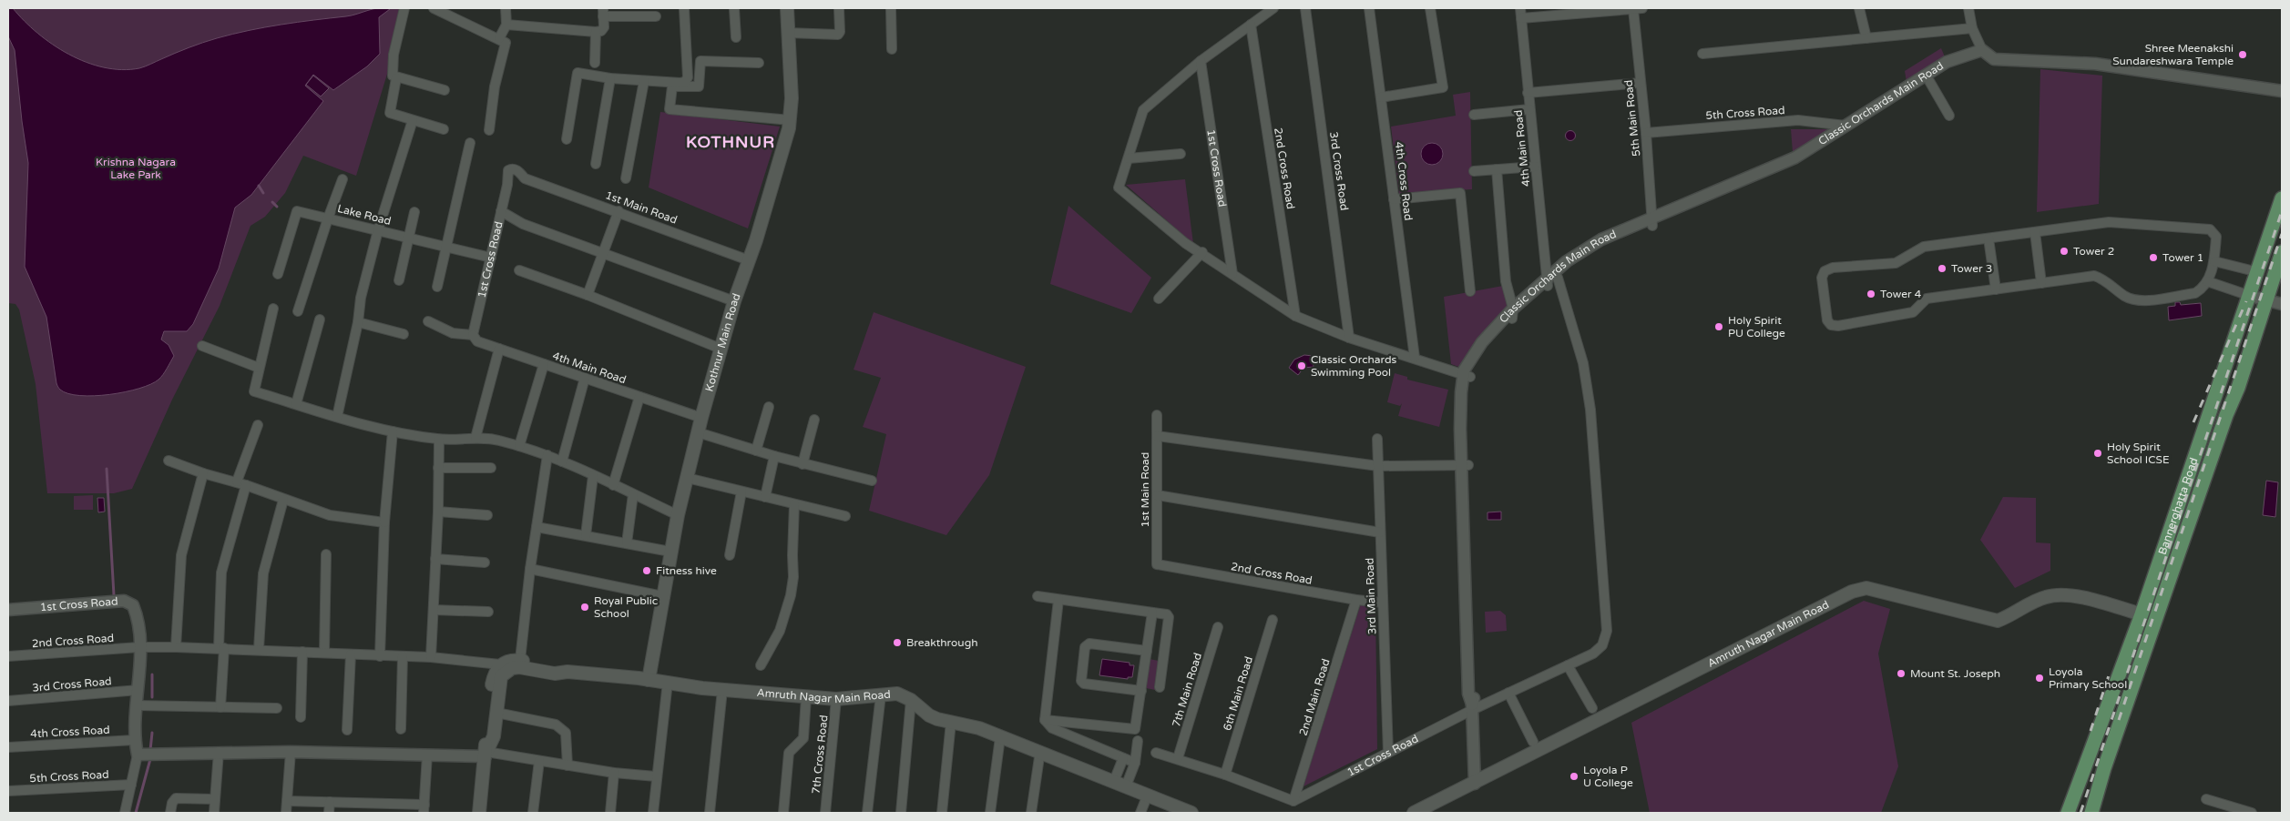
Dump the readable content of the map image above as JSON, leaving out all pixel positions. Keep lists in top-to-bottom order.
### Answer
{
  "streets": {
    "main road": ["Kothnur Main Road", "Bannerghatta Road", "Amruth Nagar Main Road"],
    "street": [
      "Classic Orchards Main Road",
      "5th Cross Road",
      "5th Main Road",
      "4th Main Road",
      "1st Cross Road",
      "2nd Cross Road",
      "3rd Cross Road",
      "4th Cross Road",
      "1st Main Road",
      "Lake Road",
      "3rd Main Road",
      "7th Main Road",
      "6th Main Road",
      "2nd Main Road",
      "7th Cross Road"
    ]
  },
  "crossings": [
    ["Classic Orchards Main Road", "5th Cross Road"],
    ["Classic Orchards Main Road", "5th Main Road"],
    ["Classic Orchards Main Road", "4th Main Road"],
    ["Classic Orchards Main Road", "1st Cross Road"],
    ["Classic Orchards Main Road", "Amruth Nagar Main Road"],
    ["5th Cross Road", "5th Main Road"],
    ["4th Main Road", "1st Cross Road"],
    ["4th Main Road", "Kothnur Main Road"],
    ["1st Cross Road", "2nd Cross Road"],
    ["1st Cross Road", "1st Main Road"],
    ["1st Cross Road", "Lake Road"],
    ["1st Cross Road", "3rd Main Road"],
    ["1st Cross Road", "2nd Main Road"],
    ["2nd Cross Road", "1st Main Road"],
    ["2nd Cross Road", "3rd Main Road"],
    ["2nd Cross Road", "Amruth Nagar Main Road"],
    ["2nd Cross Road", "2nd Main Road"],
    ["1st Main Road", "Kothnur Main Road"],
    ["Kothnur Main Road", "Amruth Nagar Main Road"],
    ["Bannerghatta Road", "Amruth Nagar Main Road"],
    ["Amruth Nagar Main Road", "7th Cross Road"]
  ],
  "districts": ["KOTHNUR"],
  "parks": ["Krishna Nagara Lake Park"],
  "places": [
    "Shree Meenakshi Sundareshwara Temple",
    "Tower 2",
    "Tower 1",
    "Tower 3",
    "Tower 4",
    "Holy Spirit PU College",
    "Classic Orchards Swimming Pool",
    "Holy Spirit School ICSE",
    "Fitness hive",
    "Royal Public School",
    "Breakthrough",
    "Mount St. Joseph",
    "Loyola Primary School",
    "Loyola P U College"
  ]
}
